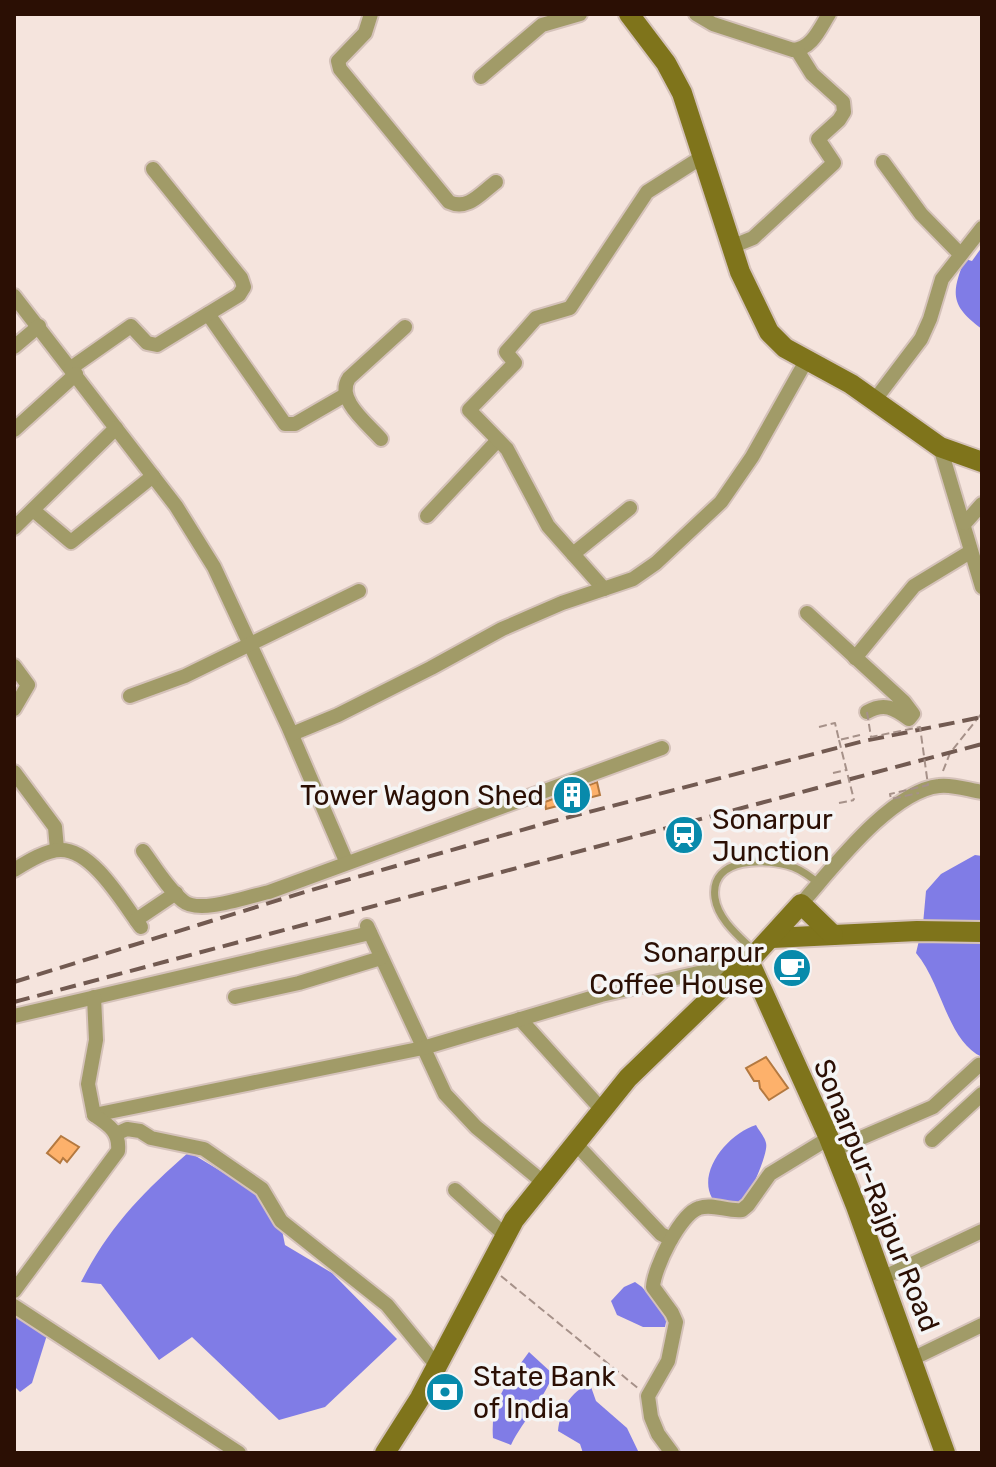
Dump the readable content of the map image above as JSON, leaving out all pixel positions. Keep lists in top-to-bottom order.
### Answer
{
  "streets": {
    "main road": ["Sonarpur-Rajpur Road"]
  },
  "places": {
    "building": ["Tower Wagon Shed"],
    "station": ["Sonarpur Junction"],
    "cafe": ["Sonarpur Coffee House"],
    "bank": ["State Bank of India"]
  }
}
